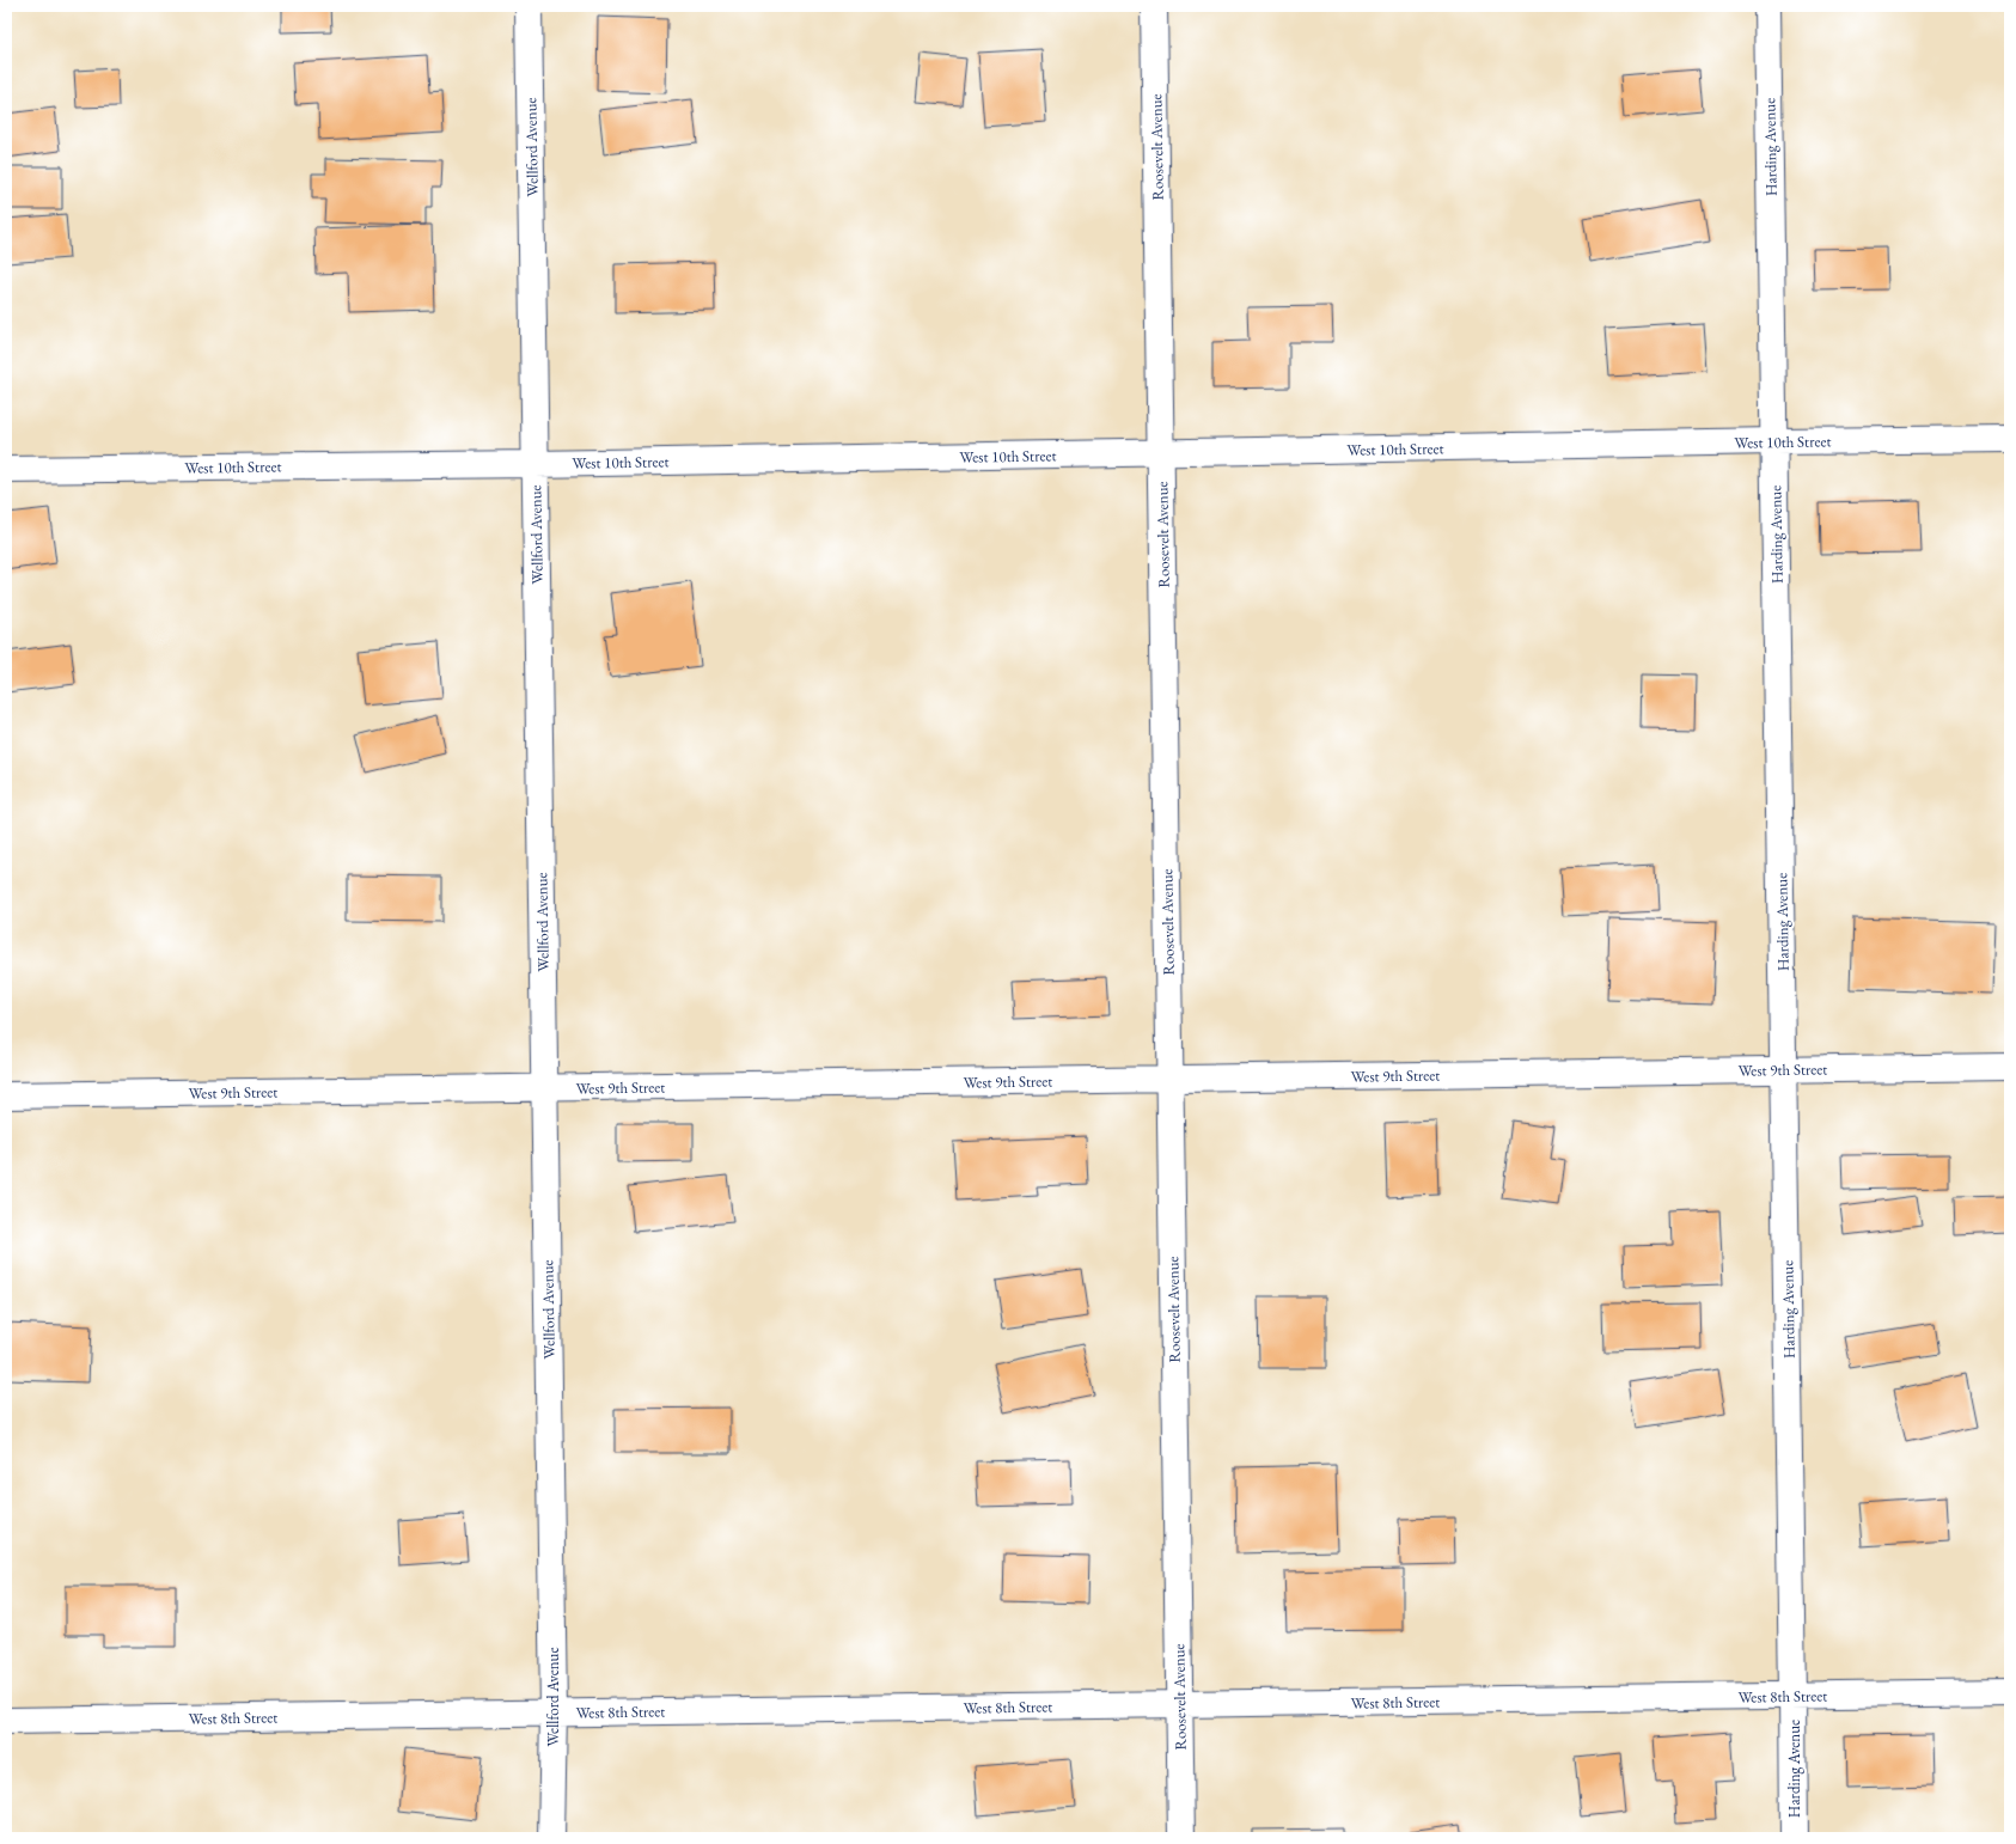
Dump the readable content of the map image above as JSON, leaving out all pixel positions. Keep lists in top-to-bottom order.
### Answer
{
  "streets": {
    "street": [
      "Wellford Avenue",
      "Roosevelt Avenue",
      "Harding Avenue",
      "West 10th Street",
      "West 9th Street",
      "West 8th Street"
    ]
  },
  "crossings": [
    ["Wellford Avenue", "West 10th Street"],
    ["Wellford Avenue", "West 9th Street"],
    ["Wellford Avenue", "West 8th Street"],
    ["Roosevelt Avenue", "West 10th Street"],
    ["Roosevelt Avenue", "West 9th Street"],
    ["Roosevelt Avenue", "West 8th Street"],
    ["Harding Avenue", "West 10th Street"],
    ["Harding Avenue", "West 9th Street"],
    ["Harding Avenue", "West 8th Street"]
  ]
}
